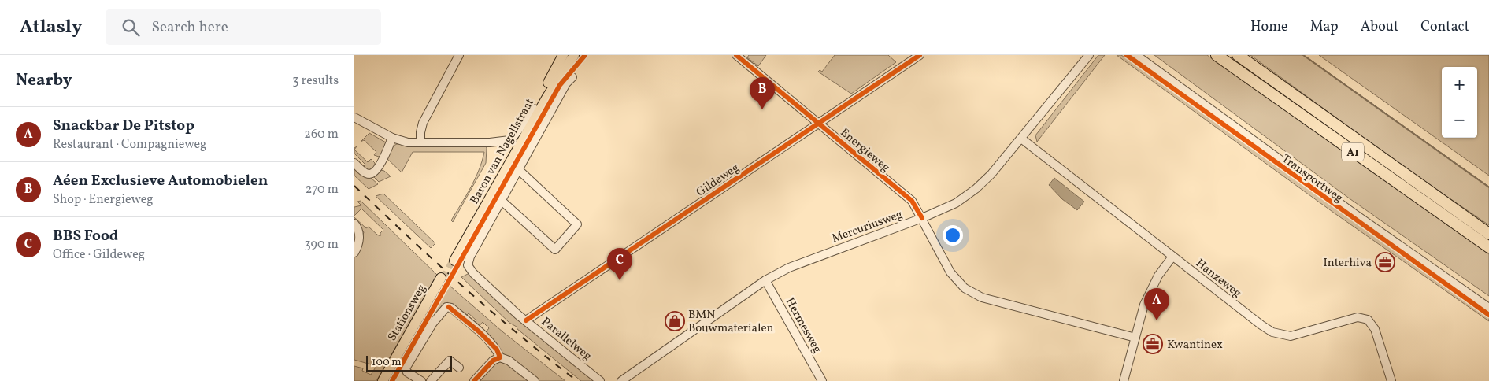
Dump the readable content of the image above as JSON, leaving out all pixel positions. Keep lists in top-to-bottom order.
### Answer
{
  "streets": {
    "highway": ["A1"],
    "main road": ["Baron van Nagellstraat", "Stationsweg"],
    "street": [
      "Energieweg",
      "Transportweg",
      "Gildeweg",
      "Mercuriusweg",
      "Hanzeweg",
      "Hermesweg",
      "Parallelweg"
    ]
  },
  "crossings": [
    ["Energieweg", "Gildeweg"],
    ["Energieweg", "Mercuriusweg"],
    ["Gildeweg", "Parallelweg"],
    ["Mercuriusweg", "Hanzeweg"],
    ["Mercuriusweg", "Hermesweg"]
  ],
  "places": {
    "office": ["Interhiva", "Kwantinex"],
    "shop": ["BMN Bouwmaterialen"]
  },
  "scale_bar": "100 m",
  "page": {
    "header": "Atlasly",
    "search": "Search here",
    "nav": [
      "Home",
      "Map",
      "About",
      "Contact"
    ],
    "heading": ["Nearby", "3 results"],
    "map_buttons": ["+", "−"],
    "pins": ["B", "C", "A"],
    "list": [
      {
        "mark": "A",
        "name": "Snackbar De Pitstop",
        "note": "Restaurant · Compagnieweg",
        "value": "260 m"
      },
      {
        "mark": "B",
        "name": "Aéen Exclusieve Automobielen",
        "note": "Shop · Energieweg",
        "value": "270 m"
      },
      {
        "mark": "C",
        "name": "BBS Food",
        "note": "Office · Gildeweg",
        "value": "390 m"
      }
    ],
    "scale": "100 m"
  }
}
